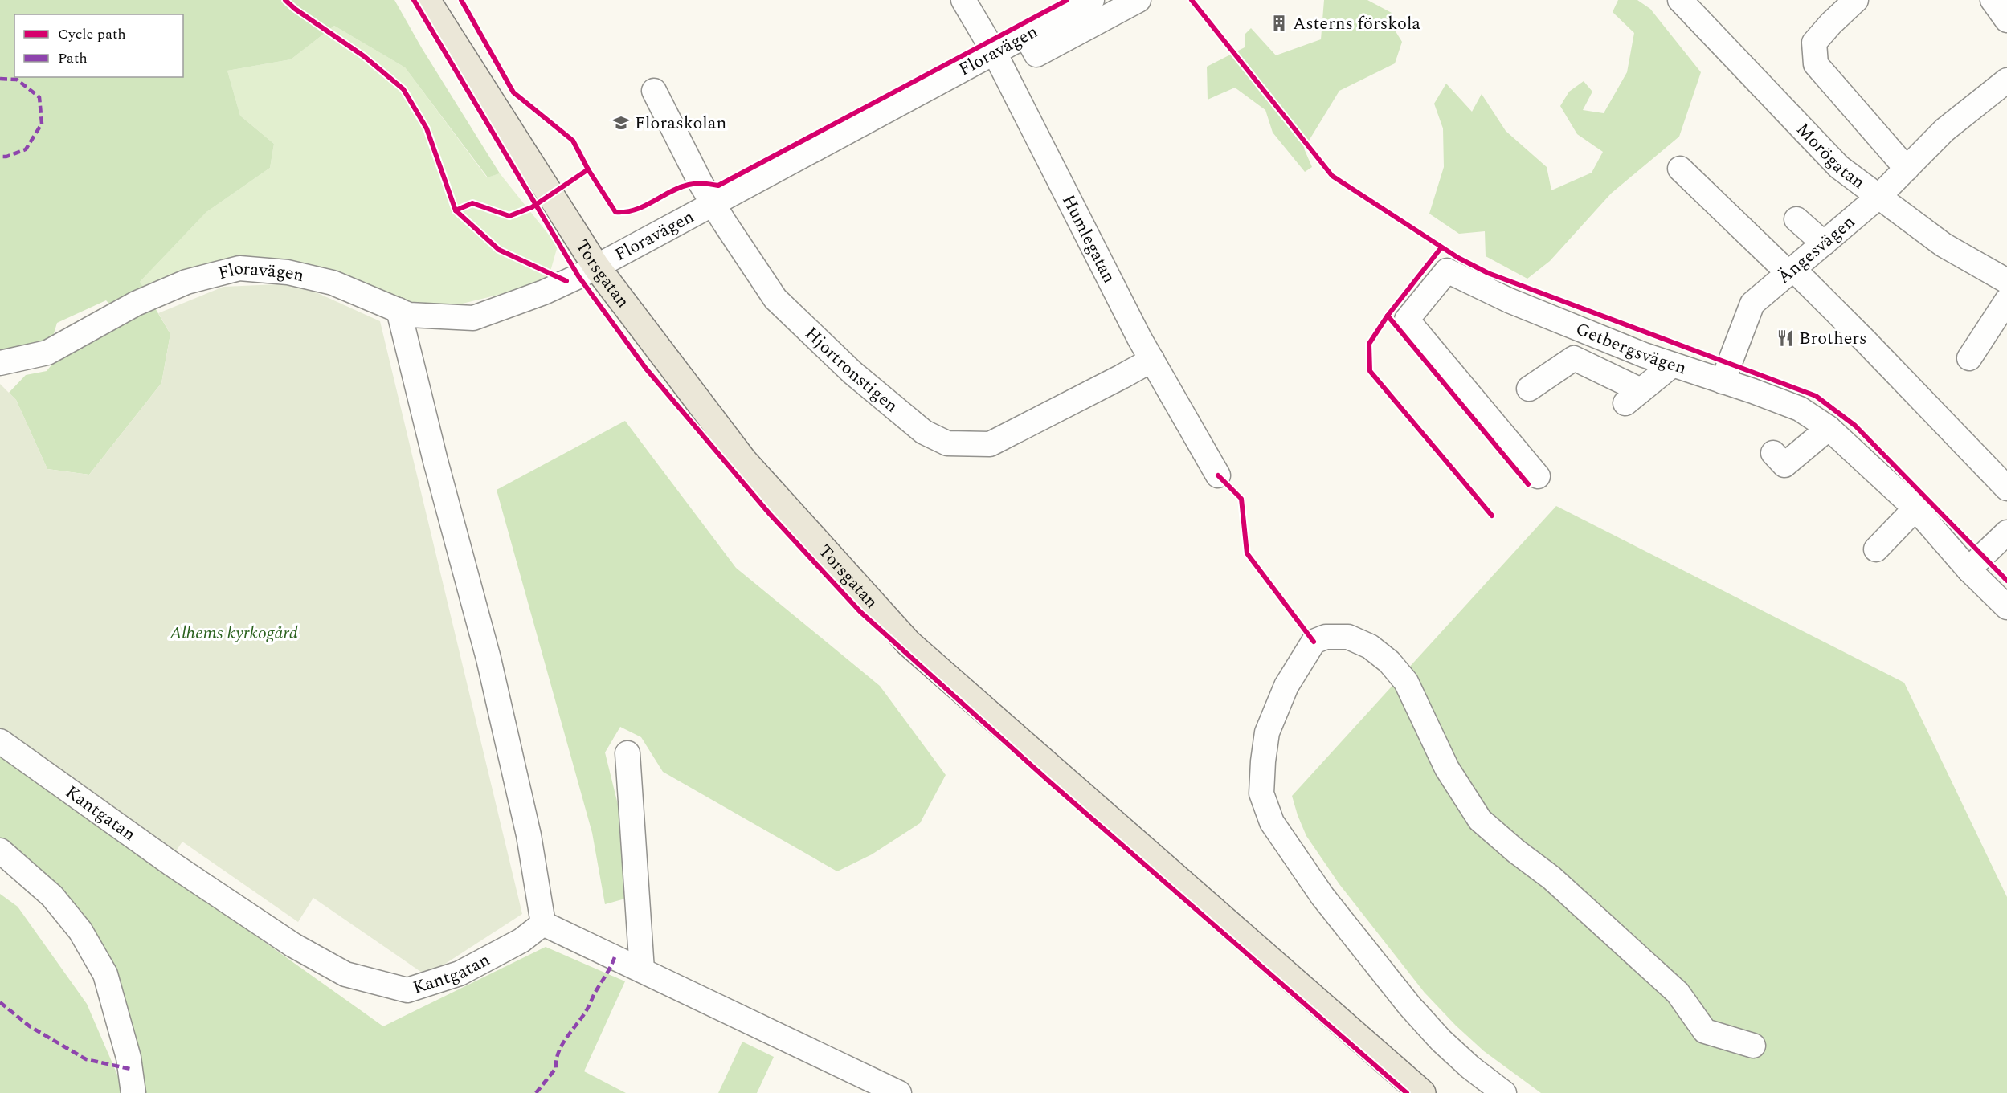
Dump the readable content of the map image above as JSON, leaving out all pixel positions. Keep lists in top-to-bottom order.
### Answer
{
  "streets": {
    "main road": ["Torsgatan"],
    "street": [
      "Floravägen",
      "Morögatan",
      "Humlegatan",
      "Ängesvägen",
      "Getbergsvägen",
      "Hjortronstigen",
      "Kantgatan"
    ]
  },
  "crossings": [
    ["Floravägen", "Humlegatan"],
    ["Floravägen", "Torsgatan"],
    ["Floravägen", "Hjortronstigen"],
    ["Morögatan", "Ängesvägen"],
    ["Humlegatan", "Hjortronstigen"],
    ["Ängesvägen", "Getbergsvägen"]
  ],
  "parks": ["Alhems kyrkogård"],
  "places": {
    "building": ["Asterns förskola"],
    "school or university": ["Floraskolan"],
    "restaurant": ["Brothers"]
  },
  "legend": ["Cycle path", "Path"]
}
